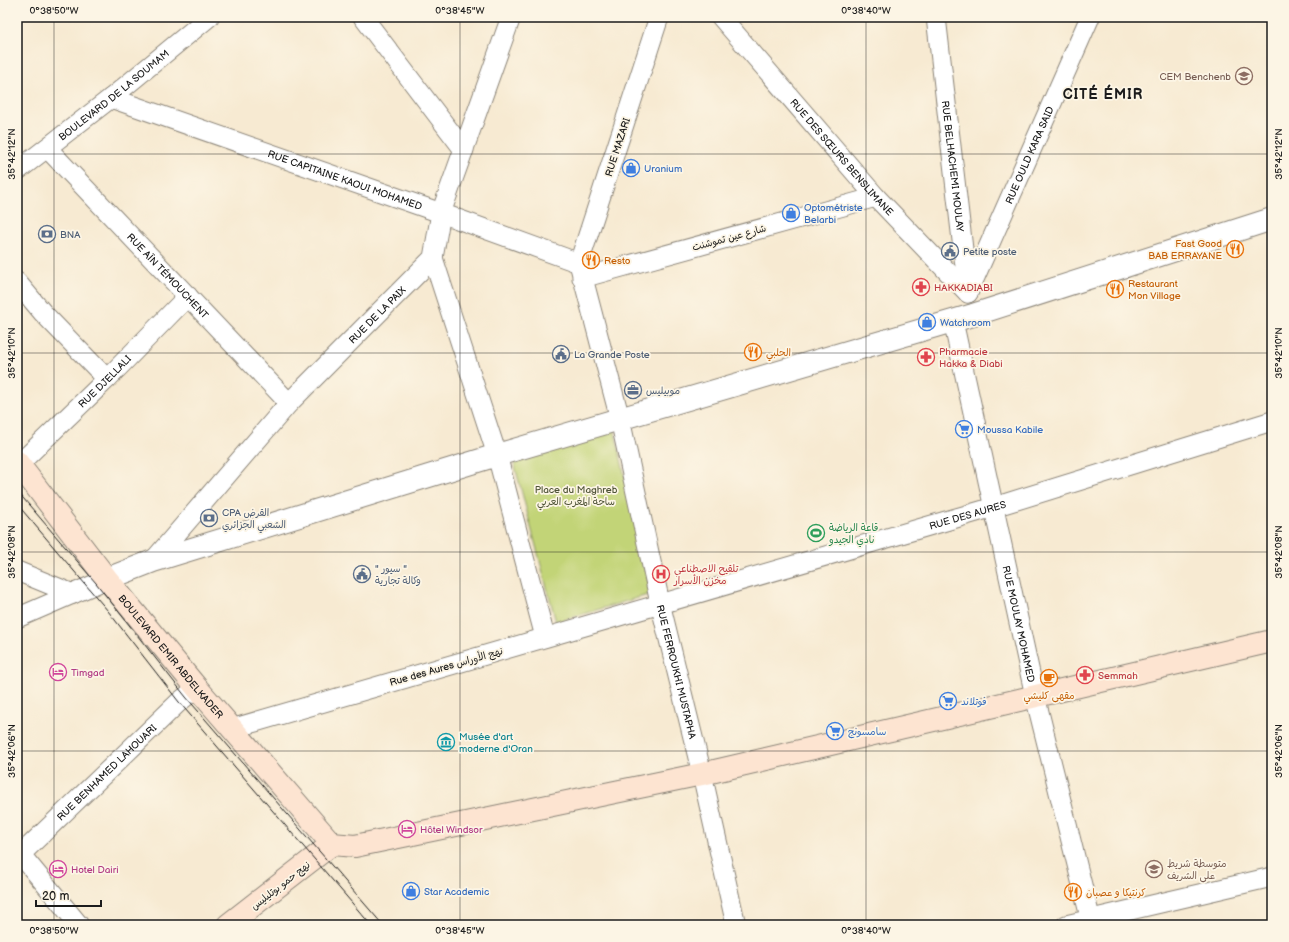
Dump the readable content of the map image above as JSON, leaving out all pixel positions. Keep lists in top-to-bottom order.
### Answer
{
  "streets": {
    "main road": ["BOULEVARD EMIR ABDELKADER", "نهج حمو بوتليليس"],
    "street": [
      "BOULEVARD DE LA SOUMAM",
      "RUE MAZARI",
      "RUE OULD KARA SAID",
      "RUE DES SŒURS BENSLIMANE",
      "RUE BELHACHEMI MOULAY",
      "RUE CAPITAINE KAOUI MOHAMED",
      "شارع عين تموشنت",
      "RUE AÏN TÉMOUCHENT",
      "RUE DE LA PAIX",
      "RUE DJELLALI",
      "RUE DES AURES",
      "RUE MOULAY MOHAMED",
      "Rue des Aures نهج الأوراس",
      "RUE FERROUKHI MUSTAPHA",
      "RUE BENHAMED LAHOUARI"
    ]
  },
  "crossings": [
    ["BOULEVARD DE LA SOUMAM", "RUE CAPITAINE KAOUI MOHAMED"],
    ["BOULEVARD DE LA SOUMAM", "RUE AÏN TÉMOUCHENT"],
    ["RUE MAZARI", "RUE CAPITAINE KAOUI MOHAMED"],
    ["RUE MAZARI", "شارع عين تموشنت"],
    ["RUE MAZARI", "RUE FERROUKHI MUSTAPHA"],
    ["RUE OULD KARA SAID", "RUE DES SŒURS BENSLIMANE"],
    ["RUE OULD KARA SAID", "RUE BELHACHEMI MOULAY"],
    ["RUE DES SŒURS BENSLIMANE", "RUE BELHACHEMI MOULAY"],
    ["RUE DES SŒURS BENSLIMANE", "شارع عين تموشنت"],
    ["RUE BELHACHEMI MOULAY", "RUE MOULAY MOHAMED"],
    ["RUE CAPITAINE KAOUI MOHAMED", "شارع عين تموشنت"],
    ["RUE CAPITAINE KAOUI MOHAMED", "RUE FERROUKHI MUSTAPHA"],
    ["شارع عين تموشنت", "RUE FERROUKHI MUSTAPHA"],
    ["RUE AÏN TÉMOUCHENT", "RUE DE LA PAIX"],
    ["RUE AÏN TÉMOUCHENT", "RUE DJELLALI"],
    ["RUE DJELLALI", "BOULEVARD EMIR ABDELKADER"],
    ["RUE DES AURES", "RUE MOULAY MOHAMED"],
    ["RUE DES AURES", "Rue des Aures نهج الأوراس"],
    ["RUE DES AURES", "RUE FERROUKHI MUSTAPHA"],
    ["BOULEVARD EMIR ABDELKADER", "Rue des Aures نهج الأوراس"],
    ["BOULEVARD EMIR ABDELKADER", "RUE BENHAMED LAHOUARI"],
    ["BOULEVARD EMIR ABDELKADER", "نهج حمو بوتليليس"],
    ["Rue des Aures نهج الأوراس", "RUE FERROUKHI MUSTAPHA"]
  ],
  "districts": ["CITÉ ÉMIR"],
  "parks": ["Place du Maghreb ساحة المغرب العربي"],
  "places": {
    "school or university": ["CEM Benchenb", "متوسطة شريط على الشريف"],
    "shop": [
      "Uranium",
      "Optométriste Belarbi",
      "Watchroom",
      "Star Academic"
    ],
    "bank": ["BNA", "CPA القرض الشعبي الجزائري"],
    "restaurant": [
      "Fast Good BAB ERRAYANE",
      "Resto",
      "Restaurant Mon Village",
      "الحلبي",
      "كرنتيكا و عصبان"
    ],
    "public building": ["Petite poste", "La Grande Poste", "\" سيور \" وكالة تجارية"],
    "pharmacy": ["HAKKADIABI", "Pharmacie Hakka & Diabi", "Semmah"],
    "office": ["موبيليس"],
    "supermarket": ["Moussa Kabile", "فوتلاند", "سامسونج"],
    "sports": ["قاعة الرياضة نادي الجيدو"],
    "hospital": ["تلقيح الاصطناعي مخزن الأسرار"],
    "hotel": ["Timgad", "Hôtel Windsor", "Hotel Dairi"],
    "cafe": ["مقهى كليشي"],
    "museum": ["Musée d'art moderne d'Oran"]
  },
  "scale_bar": "20 m",
  "coordinates": [
    "0°38'50\"W",
    "0°38'45\"W",
    "0°38'40\"W",
    "35°42'12\"N",
    "35°42'10\"N",
    "35°42'08\"N",
    "35°42'06\"N"
  ]
}
